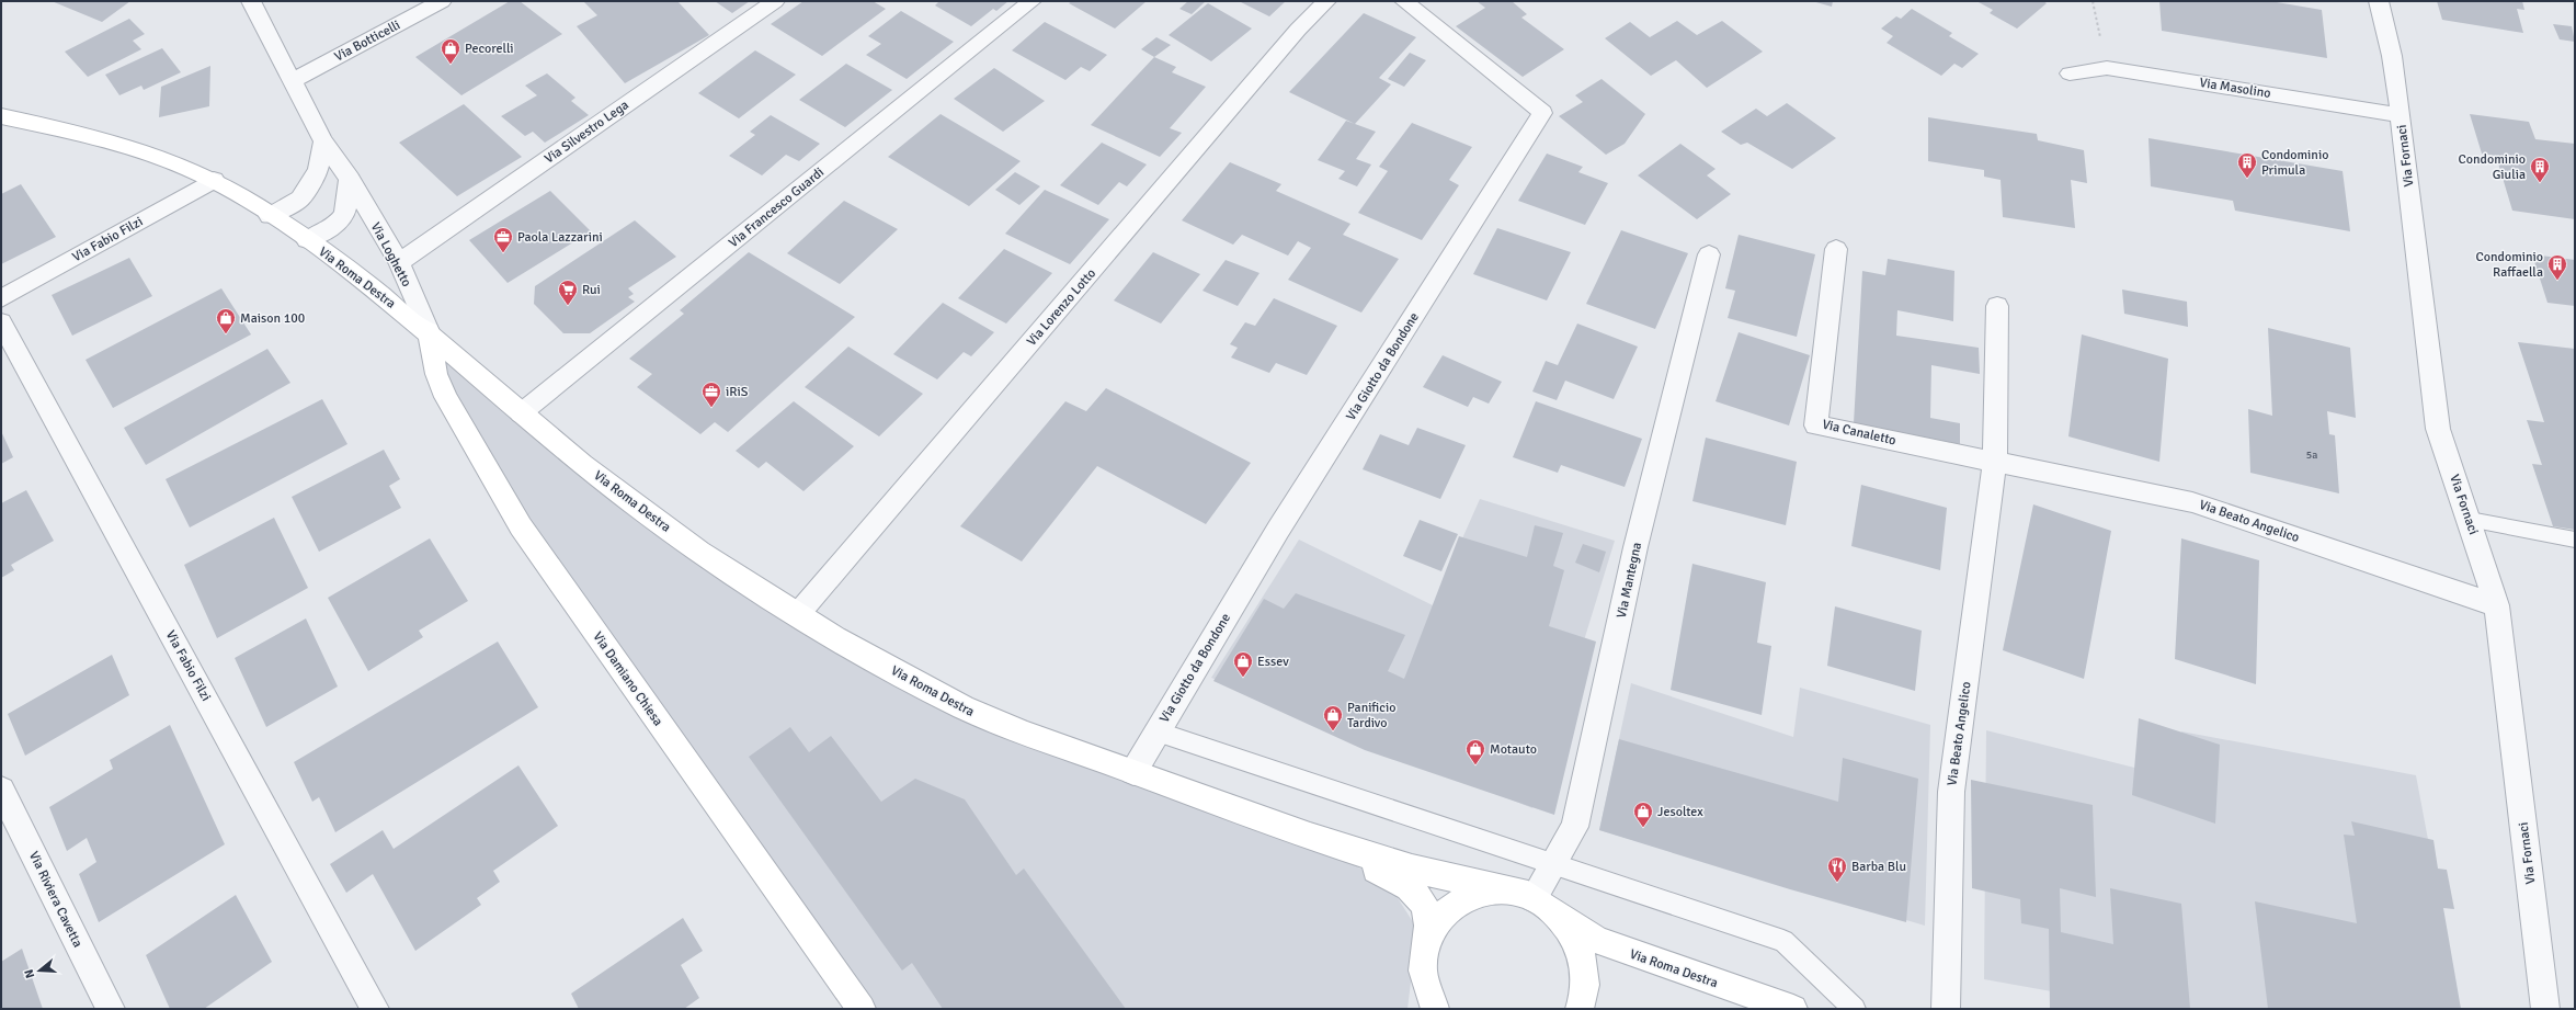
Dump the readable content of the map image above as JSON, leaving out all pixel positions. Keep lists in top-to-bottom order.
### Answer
{
  "streets": {
    "street": [
      "Via Botticelli",
      "Via Masolino",
      "Via Silvestro Lega",
      "Via Fornaci",
      "Via Francesco Guardi",
      "Via Fabio Filzi",
      "Via Loghetto",
      "Via Roma Destra",
      "Via Lorenzo Lotto",
      "Via Giotto da Bondone",
      "Via Canaletto",
      "Via Beato Angelico",
      "Via Mantegna",
      "Via Damiano Chiesa",
      "Via Riviera Cavetta"
    ]
  },
  "crossings": [
    ["Via Botticelli", "Via Loghetto"],
    ["Via Masolino", "Via Fornaci"],
    ["Via Silvestro Lega", "Via Loghetto"],
    ["Via Fornaci", "Via Beato Angelico"],
    ["Via Francesco Guardi", "Via Roma Destra"],
    ["Via Fabio Filzi", "Via Roma Destra"],
    ["Via Loghetto", "Via Roma Destra"],
    ["Via Loghetto", "Via Damiano Chiesa"],
    ["Via Roma Destra", "Via Lorenzo Lotto"],
    ["Via Roma Destra", "Via Giotto da Bondone"],
    ["Via Roma Destra", "Via Mantegna"],
    ["Via Roma Destra", "Via Damiano Chiesa"],
    ["Via Canaletto", "Via Beato Angelico"]
  ],
  "places": {
    "shop": [
      "Pecorelli",
      "Maison 100",
      "Essev",
      "Panificio Tardivo",
      "Motauto",
      "Jesoltex"
    ],
    "building": ["Condominio Primula", "Condominio Giulia", "Condominio Raffaella"],
    "office": ["Paola Lazzarini", "iRiS"],
    "supermarket": ["Rui"],
    "restaurant": ["Barba Blu"]
  },
  "house_numbers": ["5a"],
  "north": "left"
}
